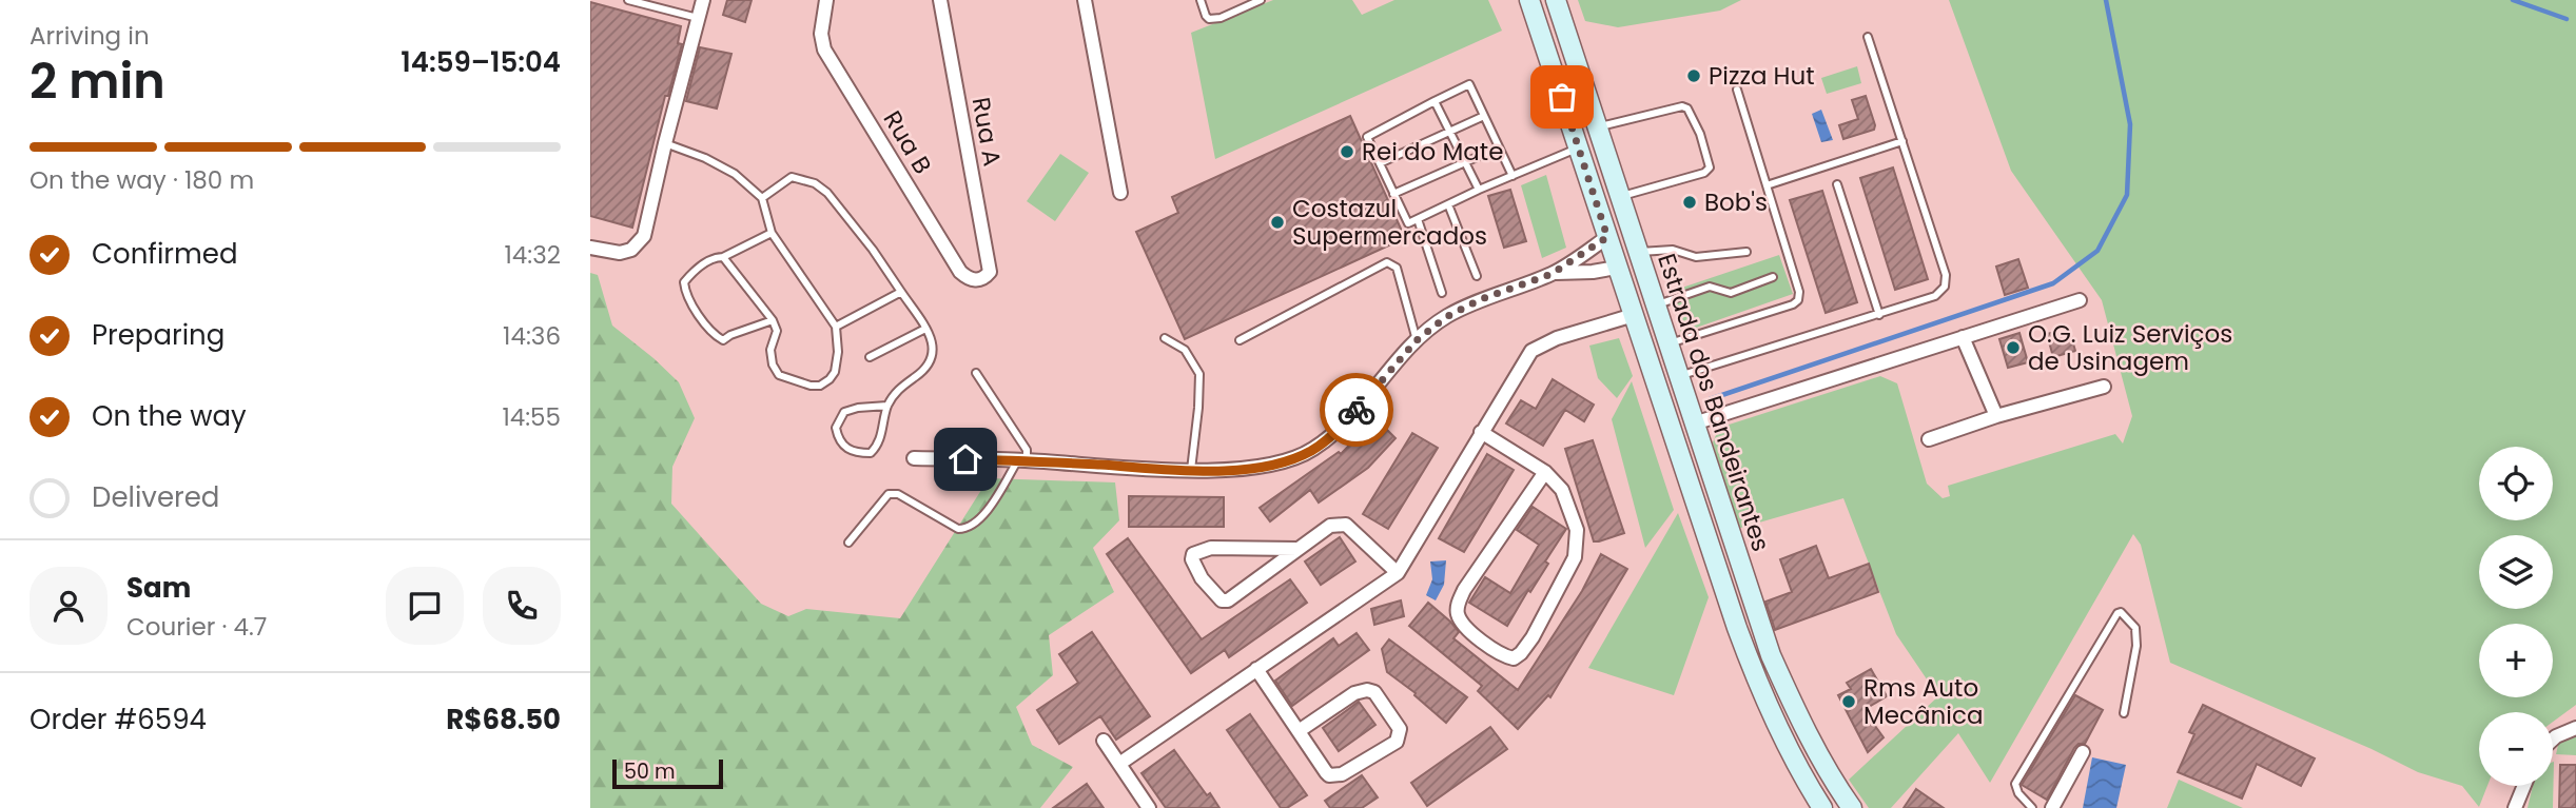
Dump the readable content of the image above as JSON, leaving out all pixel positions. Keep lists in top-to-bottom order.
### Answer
{
  "streets": {
    "main road": ["Estrada dos Bandeirantes"],
    "street": ["Rua A", "Rua B"]
  },
  "crossings": [
    ["Rua A", "Rua B"]
  ],
  "places": [
    "Pizza Hut",
    "Rei do Mate",
    "Bob's",
    "Costazul Supermercados",
    "O.G. Luiz Serviços de Usinagem",
    "Rms Auto Mecânica"
  ],
  "scale_bar": "50 m",
  "page": {
    "heading": ["2 min", "Arriving in", "14:59–15:04"],
    "panel": [
      "Sam",
      "Courier · 4.7",
      "Order #6594",
      "R$68.50"
    ],
    "bar": "On the way · 180 m",
    "list": [
      ["Confirmed", "14:32"],
      ["Preparing", "14:36"],
      ["On the way", "14:55"],
      "Delivered"
    ],
    "map_buttons": ["+", "−"],
    "scale": "50 m"
  }
}
